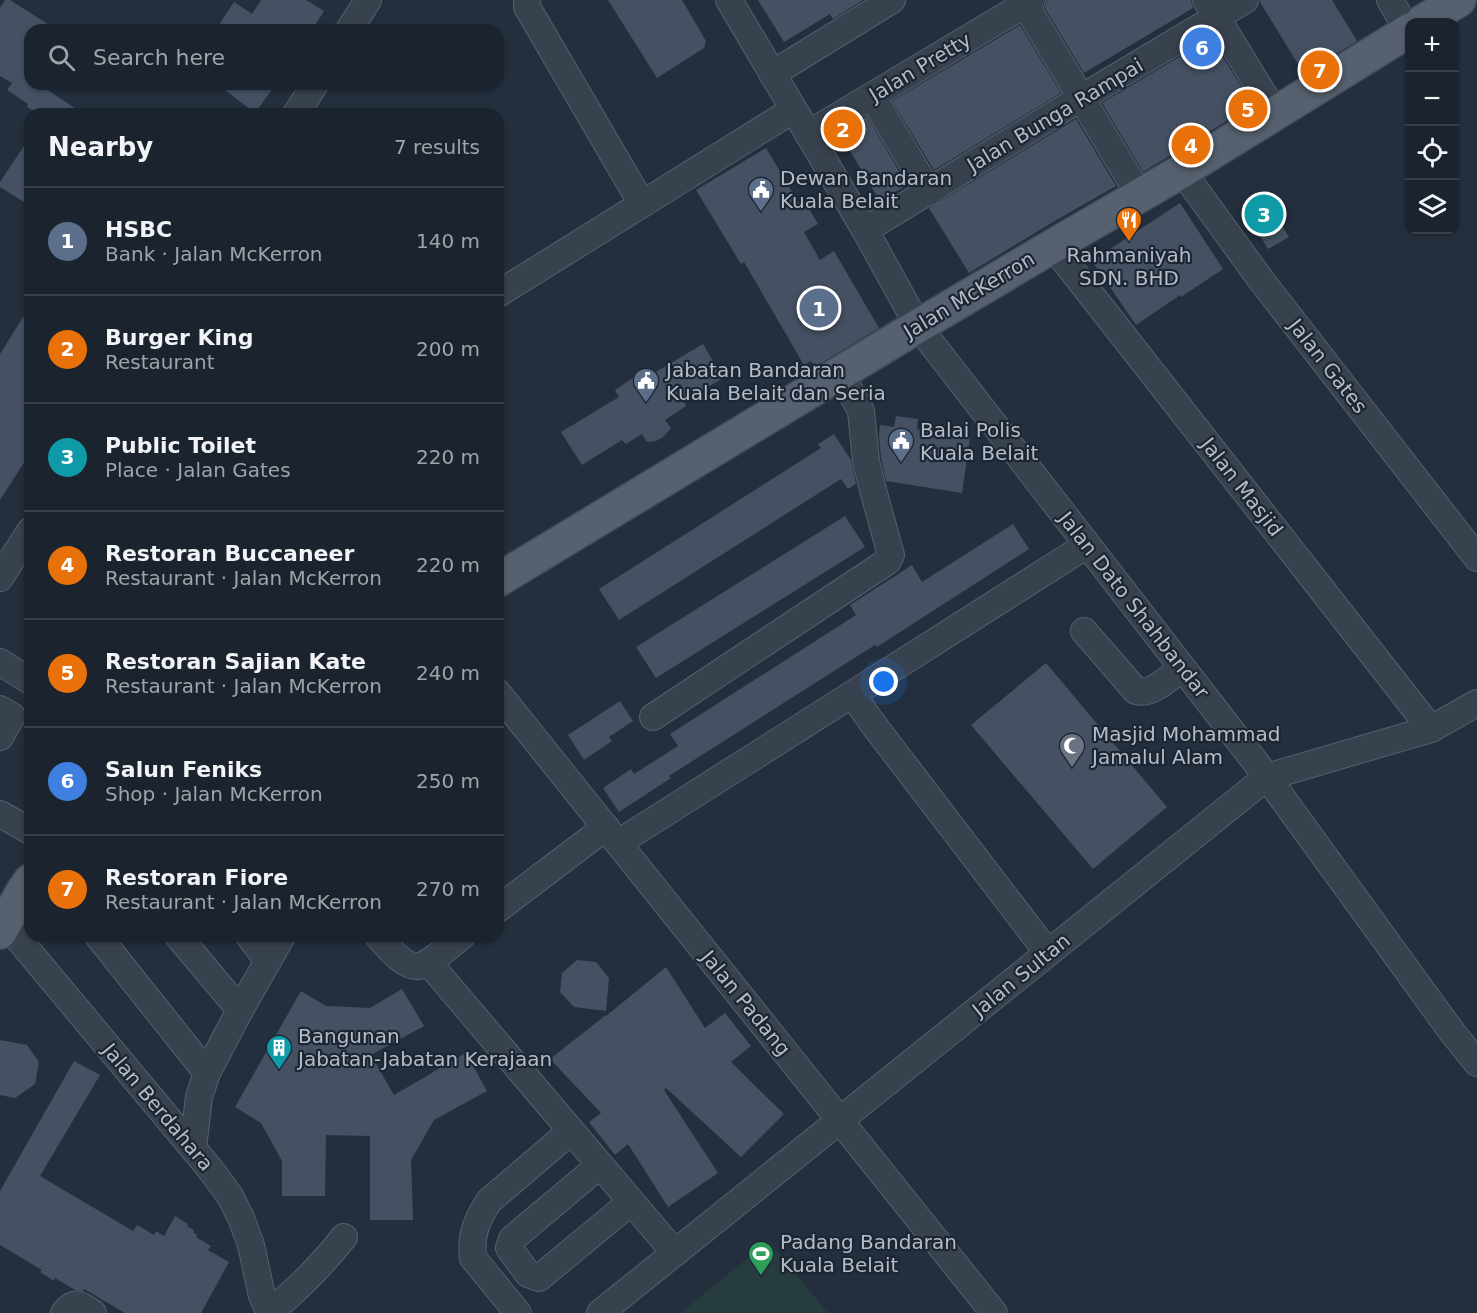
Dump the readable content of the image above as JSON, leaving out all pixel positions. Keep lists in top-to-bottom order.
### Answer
{
  "streets": {
    "main road": ["Jalan McKerron"],
    "street": [
      "Jalan Pretty",
      "Jalan Bunga Rampai",
      "Jalan Gates",
      "Jalan Masjid",
      "Jalan Dato Shahbandar",
      "Jalan Sultan",
      "Jalan Padang",
      "Jalan Berdahara"
    ]
  },
  "crossings": [
    ["Jalan Pretty", "Jalan Dato Shahbandar"],
    ["Jalan Bunga Rampai", "Jalan Dato Shahbandar"],
    ["Jalan McKerron", "Jalan Gates"],
    ["Jalan McKerron", "Jalan Masjid"],
    ["Jalan McKerron", "Jalan Dato Shahbandar"],
    ["Jalan Masjid", "Jalan Sultan"],
    ["Jalan Dato Shahbandar", "Jalan Sultan"],
    ["Jalan Sultan", "Jalan Padang"]
  ],
  "places": {
    "public building": ["Dewan Bandaran Kuala Belait", "Jabatan Bandaran Kuala Belait dan Seria", "Balai Polis Kuala Belait"],
    "restaurant": ["Rahmaniyah SDN. BHD"],
    "mosque": ["Masjid Mohammad Jamalul Alam"],
    "building": ["Bangunan Jabatan-Jabatan Kerajaan"],
    "sports": ["Padang Bandaran Kuala Belait"]
  },
  "page": {
    "map_buttons": ["+", "−"],
    "search": "Search here",
    "pins": [
      "6",
      "7",
      "5",
      "2",
      "4",
      "3",
      "1"
    ],
    "heading": ["Nearby", "7 results"],
    "list": [
      {
        "mark": "1",
        "name": "HSBC",
        "note": "Bank · Jalan McKerron",
        "value": "140 m"
      },
      {
        "mark": "2",
        "name": "Burger King",
        "note": "Restaurant",
        "value": "200 m"
      },
      {
        "mark": "3",
        "name": "Public Toilet",
        "note": "Place · Jalan Gates",
        "value": "220 m"
      },
      {
        "mark": "4",
        "name": "Restoran Buccaneer",
        "note": "Restaurant · Jalan McKerron",
        "value": "220 m"
      },
      {
        "mark": "5",
        "name": "Restoran Sajian Kate",
        "note": "Restaurant · Jalan McKerron",
        "value": "240 m"
      },
      {
        "mark": "6",
        "name": "Salun Feniks",
        "note": "Shop · Jalan McKerron",
        "value": "250 m"
      },
      {
        "mark": "7",
        "name": "Restoran Fiore",
        "note": "Restaurant · Jalan McKerron",
        "value": "270 m"
      }
    ]
  }
}
